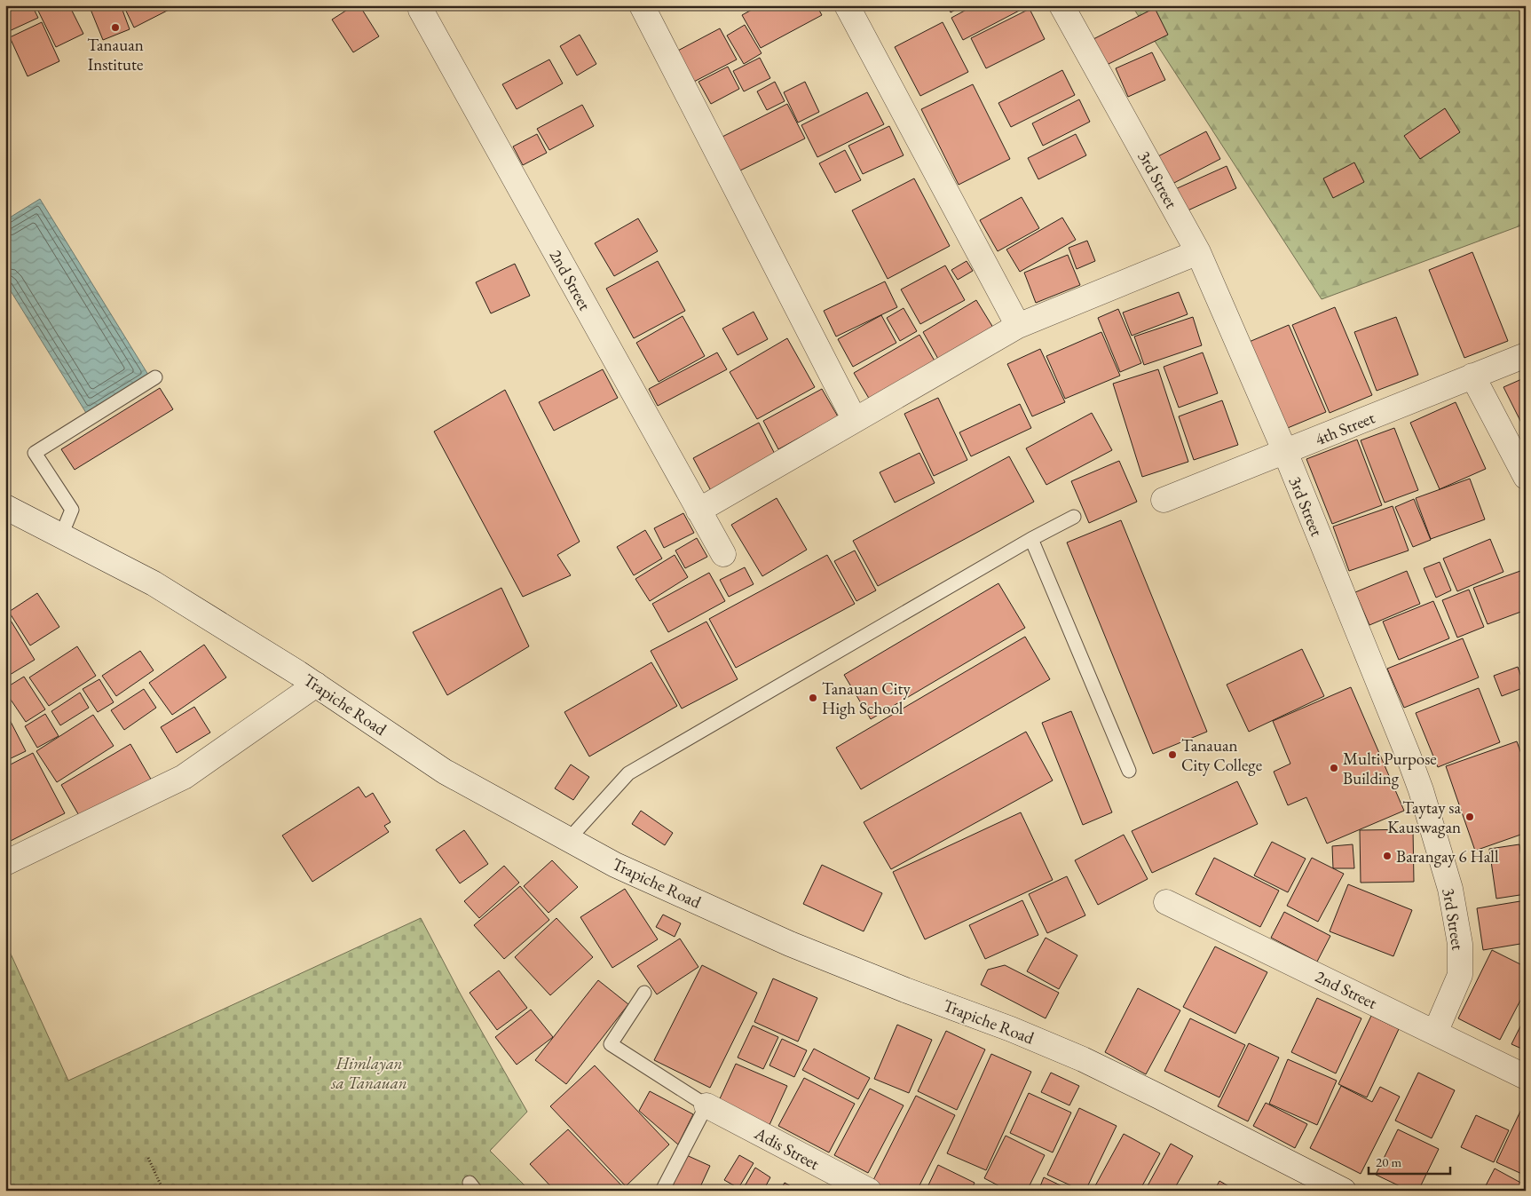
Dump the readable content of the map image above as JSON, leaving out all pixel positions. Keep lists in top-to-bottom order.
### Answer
{
  "streets": {
    "street": [
      "3rd Street",
      "2nd Street",
      "4th Street",
      "Trapiche Road",
      "Adis Street"
    ]
  },
  "crossings": [
    ["3rd Street", "2nd Street"],
    ["3rd Street", "4th Street"]
  ],
  "parks": ["Himlayan sa Tanauan"],
  "places": [
    "Tanauan Institute",
    "Tanauan City High School",
    "Tanauan City College",
    "Multi Purpose Building",
    "Taytay sa Kauswagan",
    "Barangay 6 Hall"
  ],
  "scale_bar": "20 m"
}
